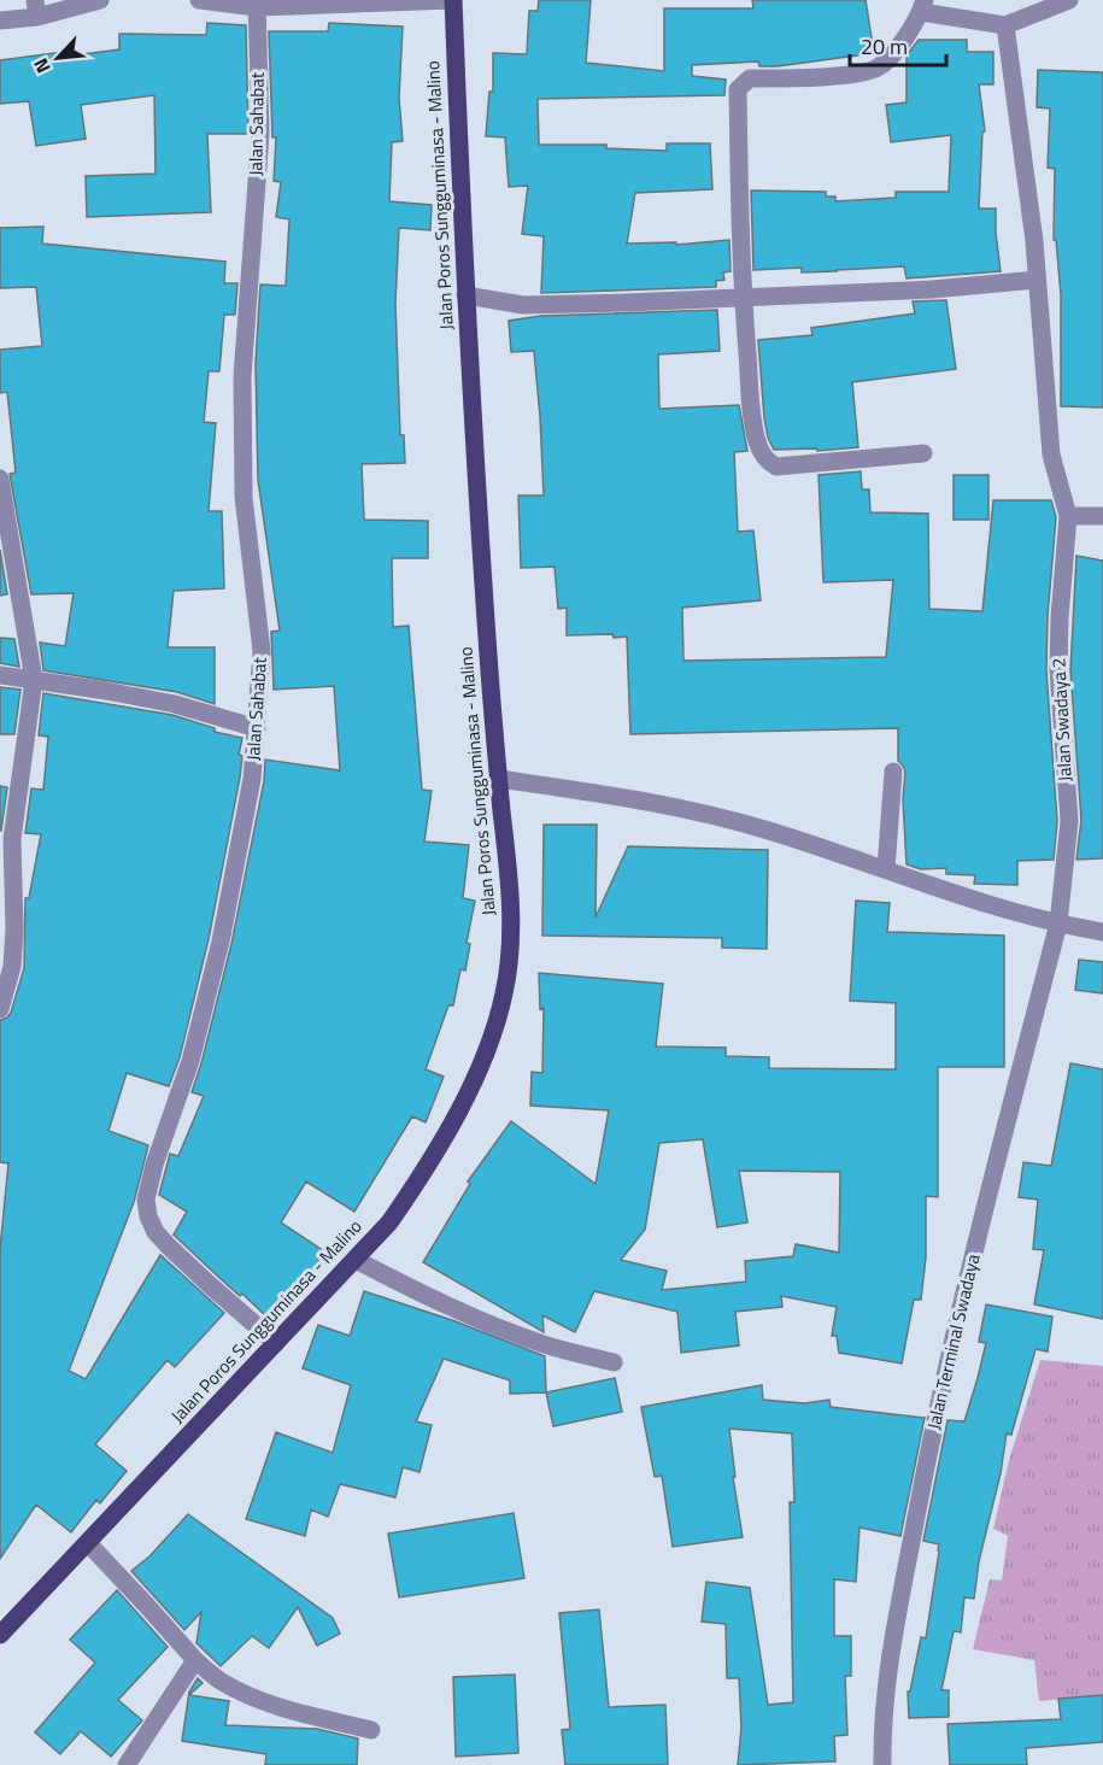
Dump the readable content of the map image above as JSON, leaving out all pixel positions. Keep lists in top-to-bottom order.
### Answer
{
  "streets": {
    "main road": ["Jalan Poros Sungguminasa - Malino"],
    "street": ["Jalan Sahabat", "Jalan Swadaya 2", "Jalan Terminal Swadaya"]
  },
  "crossings": [
    ["Jalan Sahabat", "Jalan Poros Sungguminasa - Malino"],
    ["Jalan Swadaya 2", "Jalan Terminal Swadaya"]
  ],
  "scale_bar": "20 m",
  "north": "bottom left"
}
